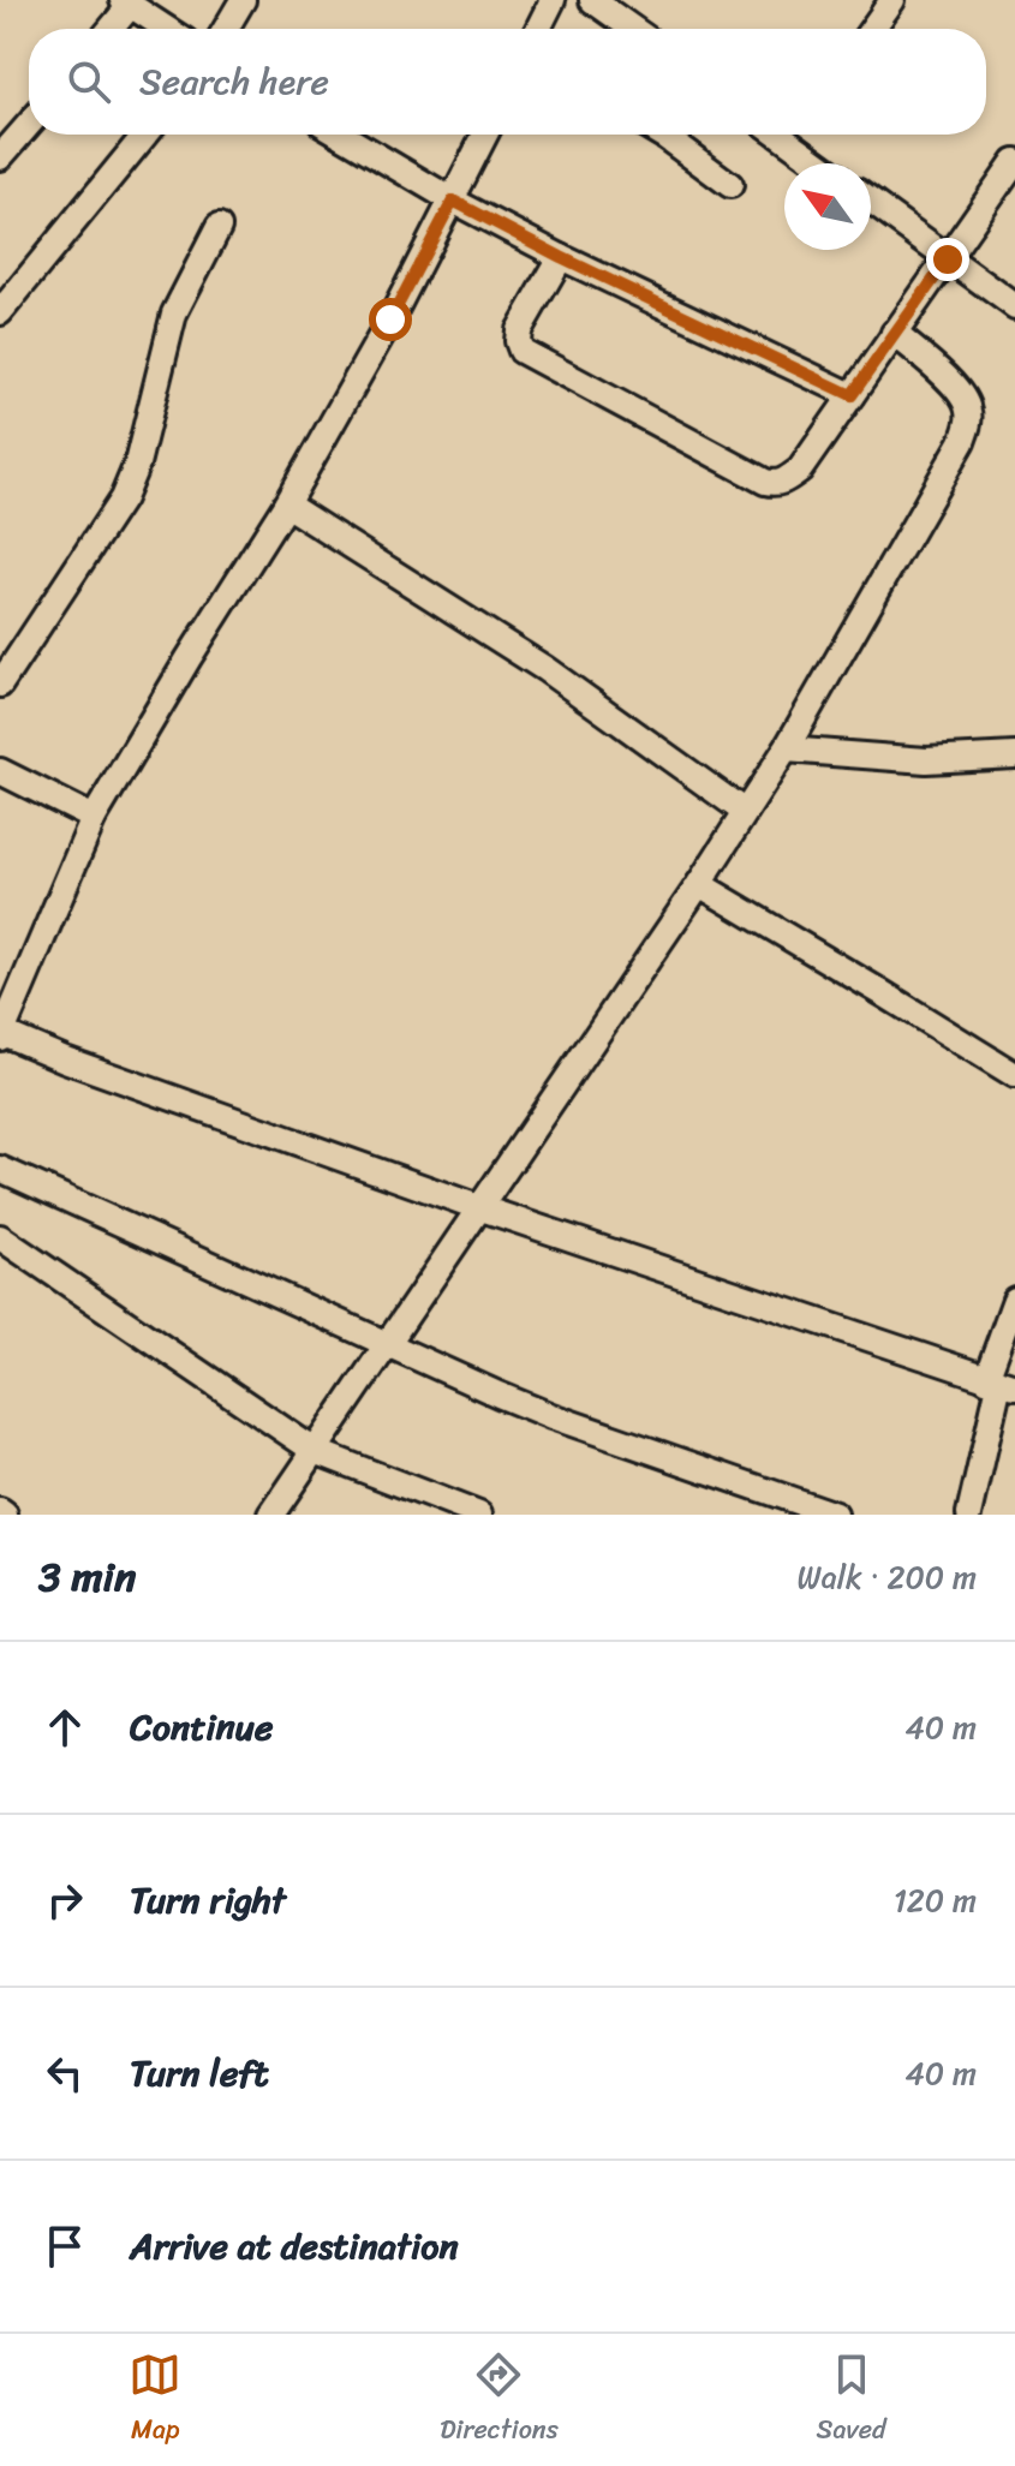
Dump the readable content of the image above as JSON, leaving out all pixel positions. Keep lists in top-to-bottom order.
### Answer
{
  "north": "top left",
  "page": {
    "search": "Search here",
    "heading": ["3 min", "Walk · 200 m"],
    "list": [
      ["Continue", "40 m"],
      ["Turn right", "120 m"],
      ["Turn left", "40 m"],
      "Arrive at destination"
    ],
    "nav": ["Map", "Directions", "Saved"]
  }
}
